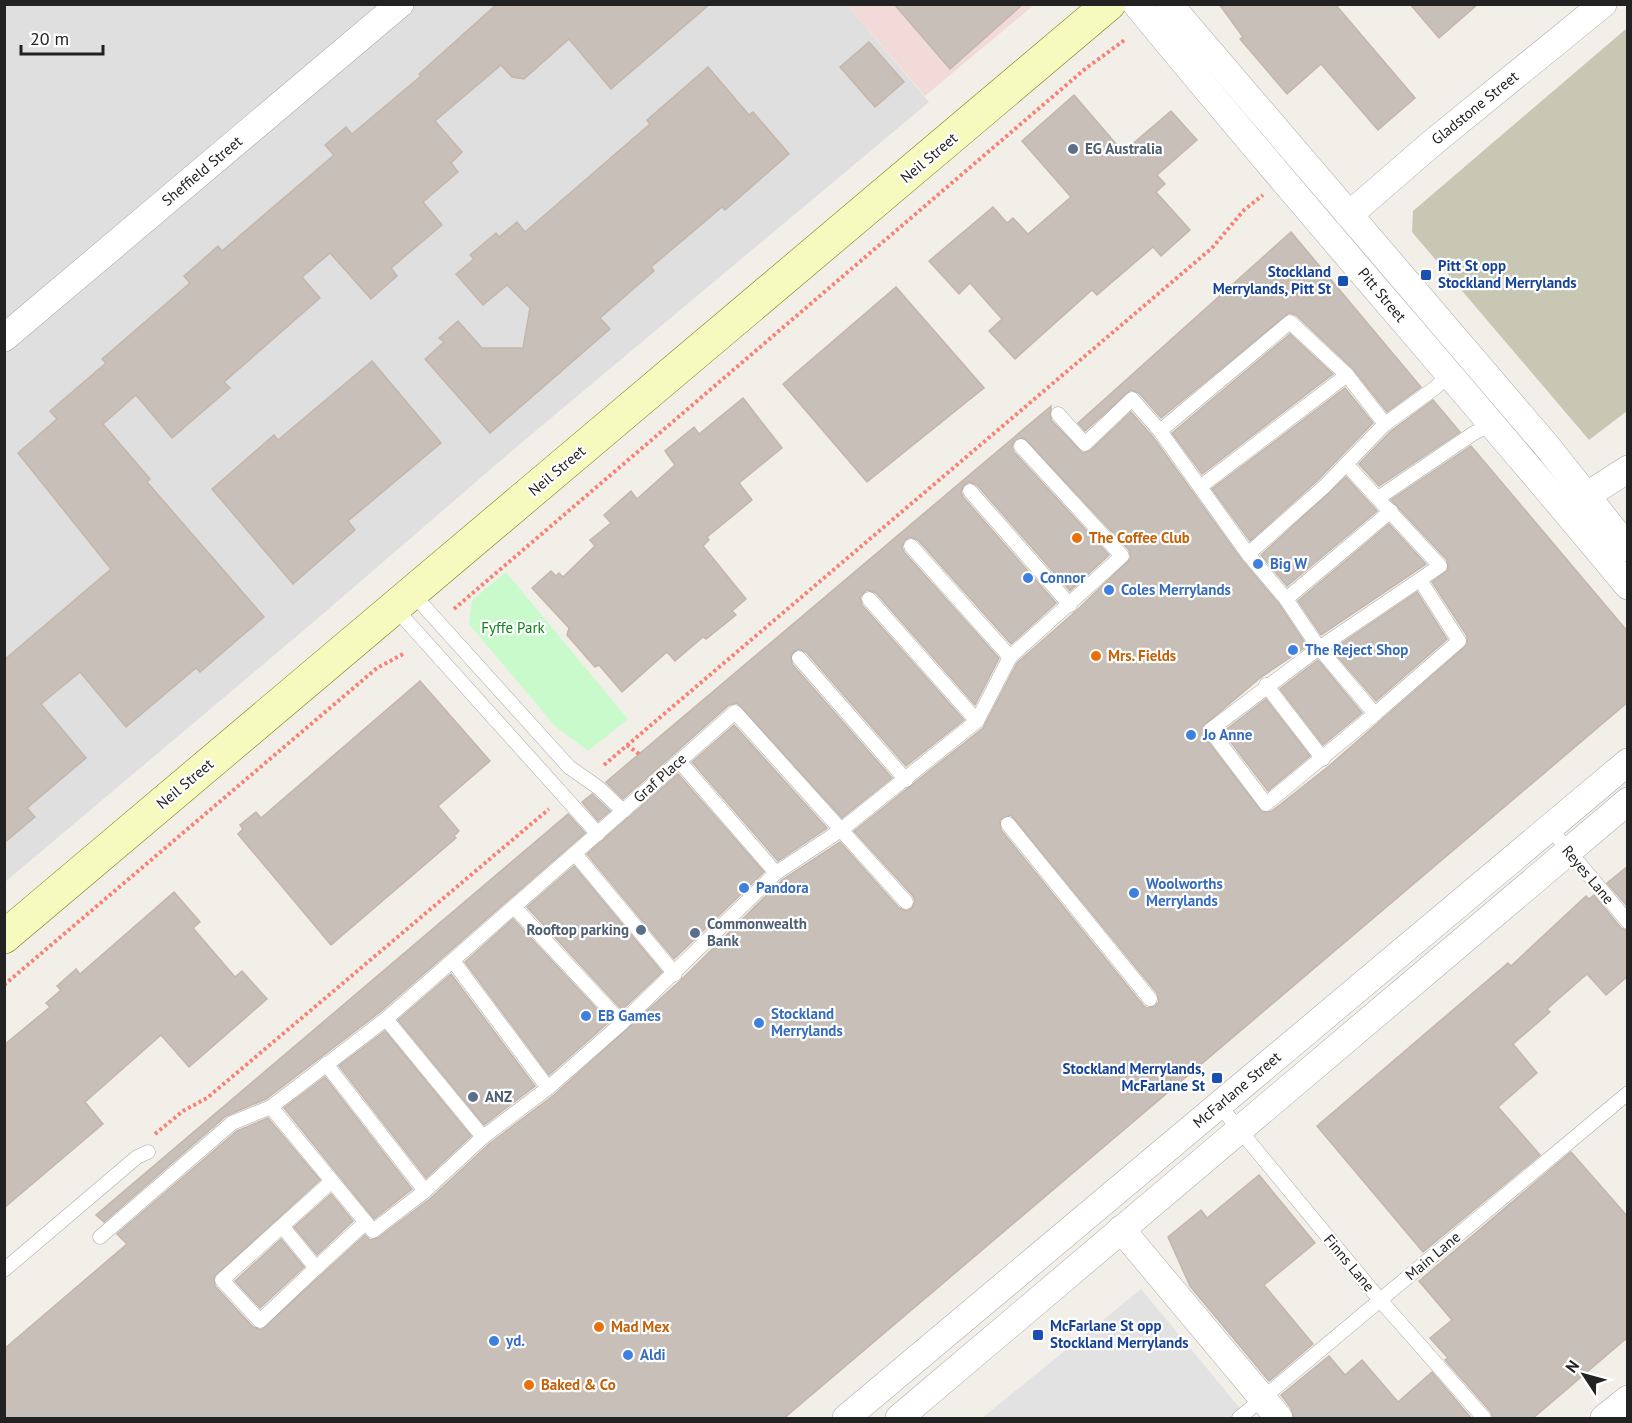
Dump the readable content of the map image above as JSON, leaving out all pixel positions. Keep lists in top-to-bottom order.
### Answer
{
  "streets": {
    "main road": ["Neil Street"],
    "street": [
      "Gladstone Street",
      "Sheffield Street",
      "Pitt Street",
      "McFarlane Street"
    ],
    "lane": [
      "Graf Place",
      "Reyes Lane",
      "Main Lane",
      "Finns Lane"
    ]
  },
  "crossings": [
    ["Gladstone Street", "Pitt Street"],
    ["Neil Street", "Graf Place"],
    ["Reyes Lane", "McFarlane Street"],
    ["McFarlane Street", "Finns Lane"],
    ["Main Lane", "Finns Lane"]
  ],
  "parks": ["Fyffe Park"],
  "places": {
    "other": [
      "EG Australia",
      "The Coffee Club",
      "Big W",
      "Connor",
      "Coles Merrylands",
      "The Reject Shop",
      "Mrs. Fields",
      "Jo Anne",
      "Pandora",
      "Woolworths Merrylands",
      "Rooftop parking",
      "Commonwealth Bank",
      "EB Games",
      "Stockland Merrylands",
      "ANZ",
      "Mad Mex",
      "yd.",
      "Aldi",
      "Baked & Co"
    ],
    "transit": [
      "Pitt St opp Stockland Merrylands",
      "Stockland Merrylands, Pitt St",
      "Stockland Merrylands, McFarlane St",
      "McFarlane St opp Stockland Merrylands"
    ]
  },
  "scale_bar": "20 m",
  "north": "top left"
}
